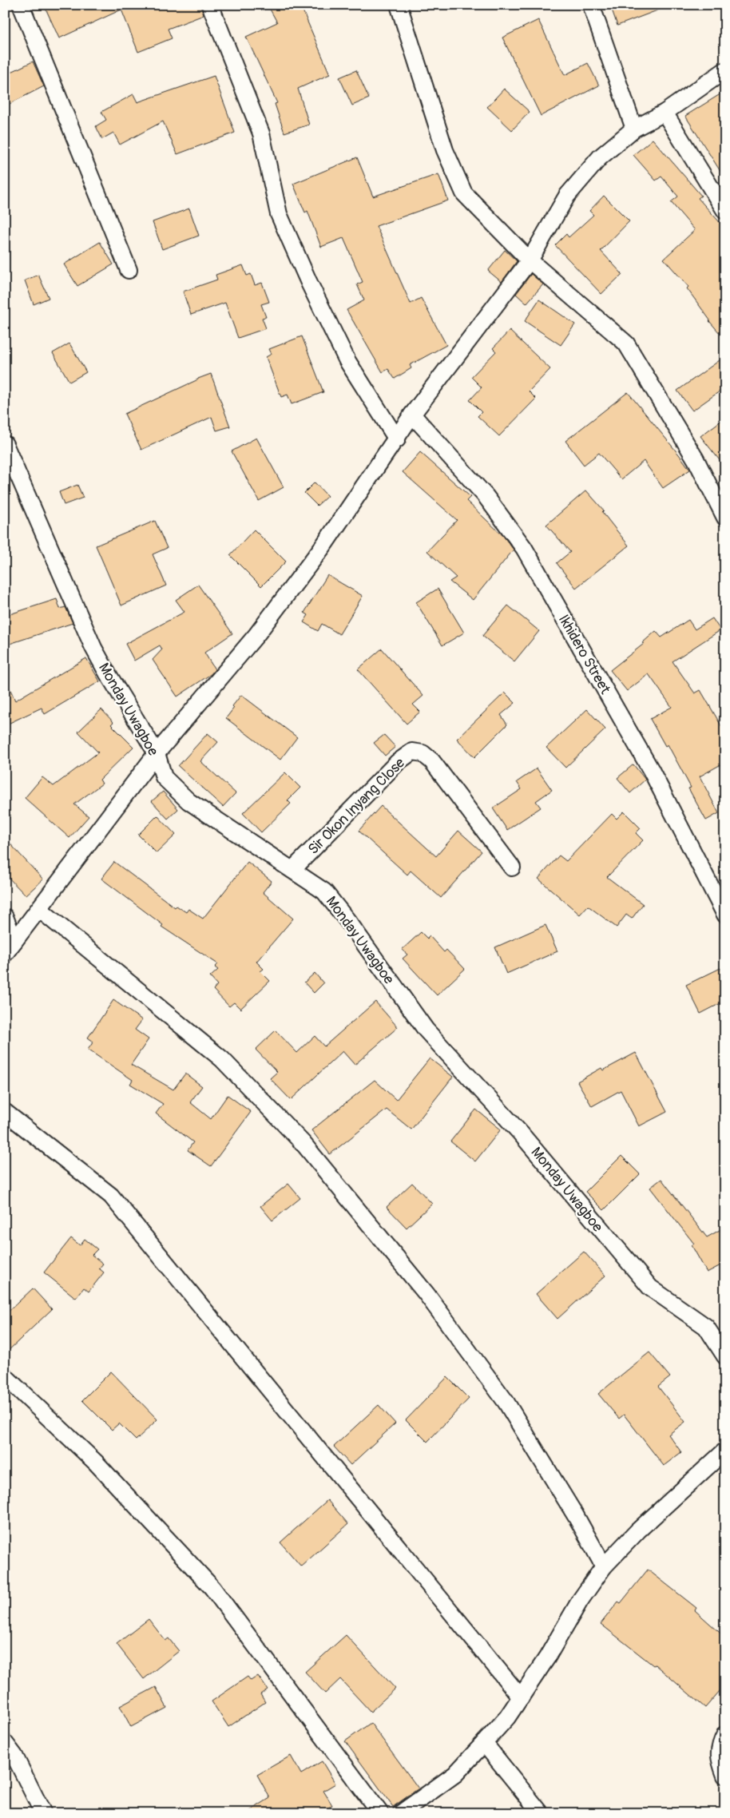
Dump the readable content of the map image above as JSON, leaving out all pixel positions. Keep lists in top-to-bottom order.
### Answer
{
  "streets": {
    "street": ["Ikhidero Street", "Monday Uwagboe", "Sir Okon Inyang Close"]
  },
  "crossings": [
    ["Monday Uwagboe", "Sir Okon Inyang Close"]
  ]
}
